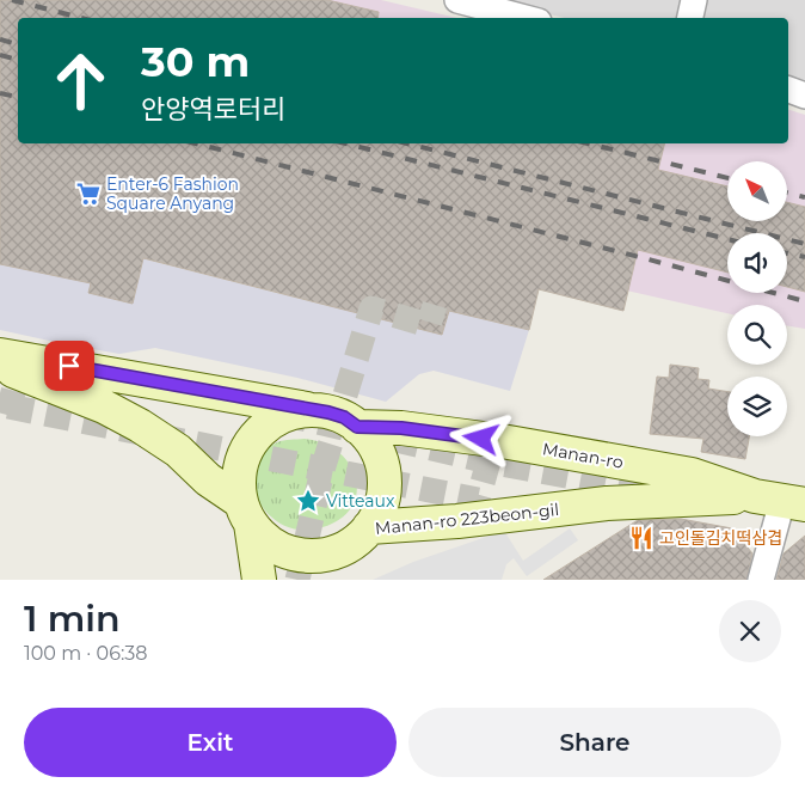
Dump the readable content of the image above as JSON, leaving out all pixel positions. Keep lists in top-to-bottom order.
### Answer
{
  "streets": {
    "street": ["Manan-ro", "Manan-ro 223beon-gil"]
  },
  "crossings": [
    ["Manan-ro", "Manan-ro 223beon-gil"]
  ],
  "places": {
    "supermarket": ["Enter-6 Fashion Square Anyang"],
    "place": ["Vitteaux"],
    "restaurant": ["고인돌김치떡삼겹"]
  },
  "north": "top left",
  "page": {
    "turn": ["30 m", "안양역로터리"],
    "heading": ["1 min", "100 m · 06:38"],
    "buttons": ["Exit", "Share"]
  }
}
